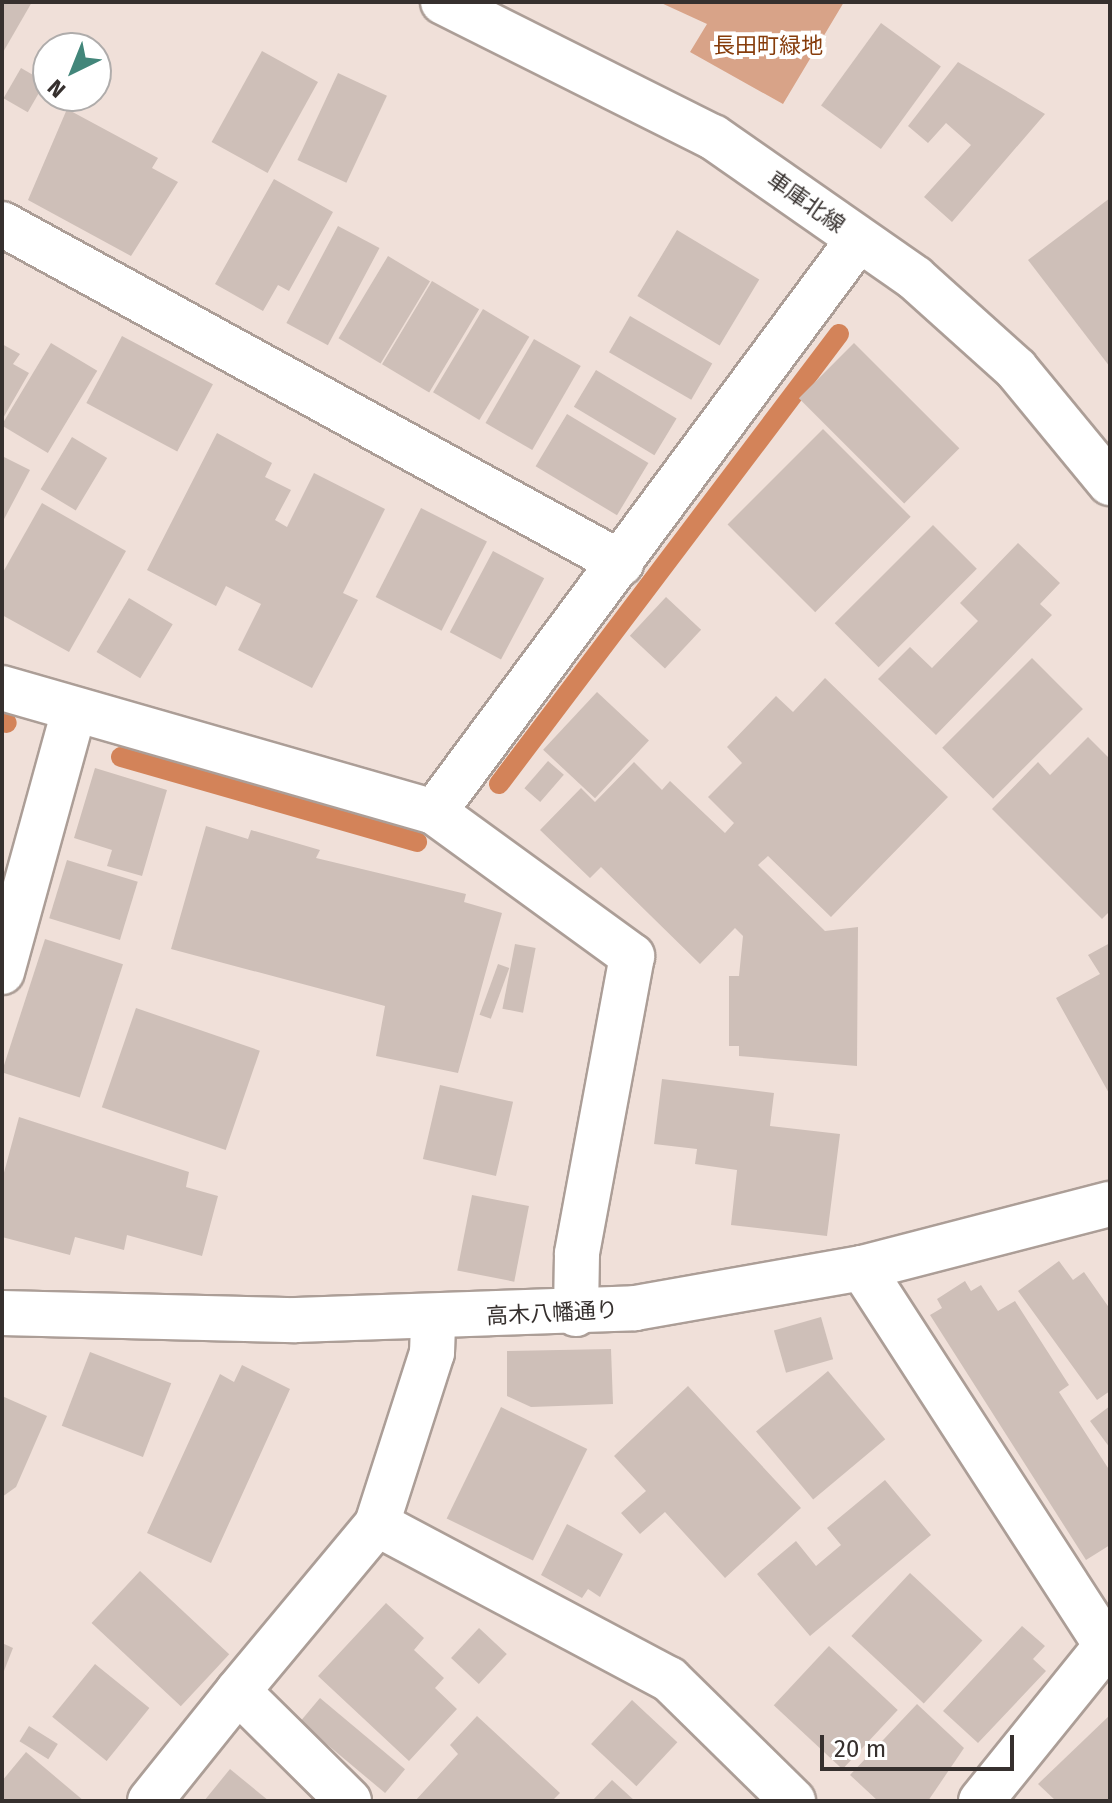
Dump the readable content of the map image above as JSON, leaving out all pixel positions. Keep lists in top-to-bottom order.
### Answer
{
  "streets": {
    "street": ["車庫北線", "高木八幡通り"]
  },
  "parks": ["長田町緑地"],
  "scale_bar": "20 m",
  "north": "bottom left"
}
